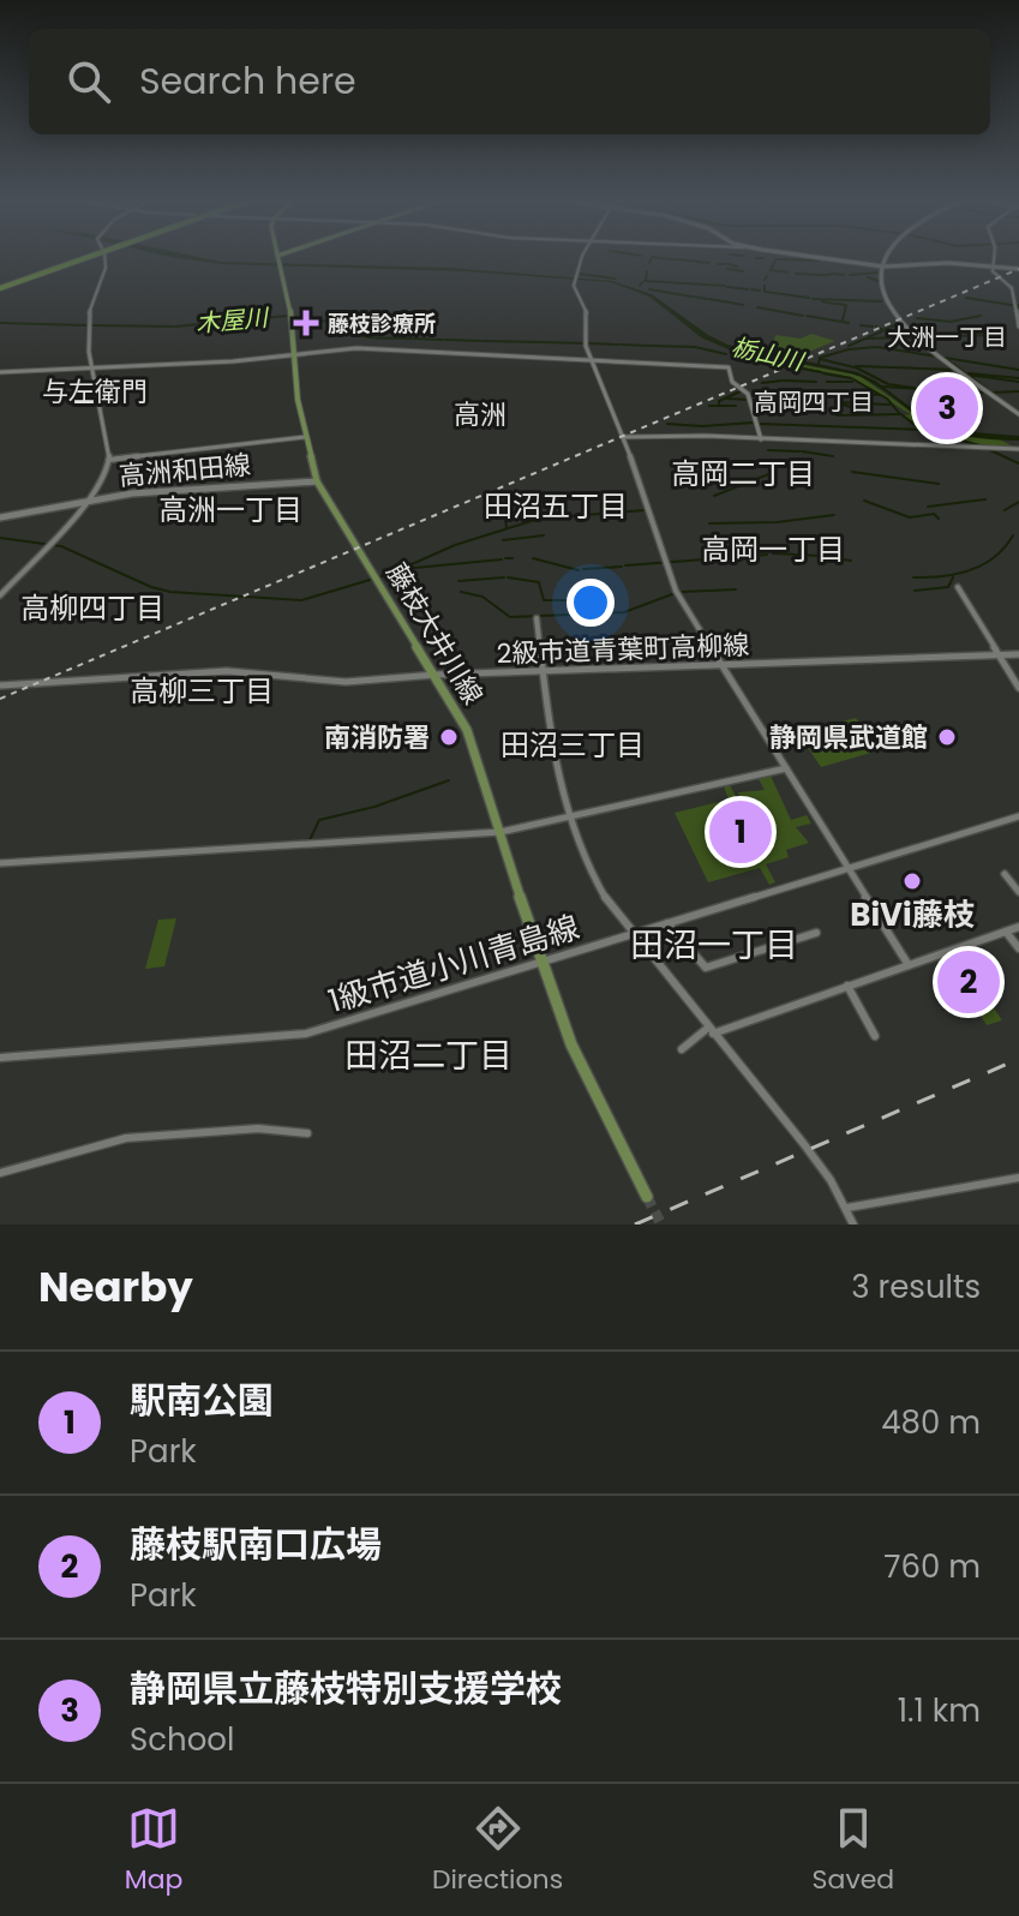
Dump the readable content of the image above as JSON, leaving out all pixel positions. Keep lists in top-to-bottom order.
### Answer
{
  "streets": {
    "main road": ["高洲和田線", "藤枝大井川線"],
    "street": ["2級市道青葉町高柳線", "1級市道小川青島線"]
  },
  "crossings": [
    ["高洲和田線", "藤枝大井川線"],
    ["藤枝大井川線", "2級市道青葉町高柳線"],
    ["藤枝大井川線", "1級市道小川青島線"]
  ],
  "districts": [
    "大洲一丁目",
    "与左衛門",
    "高岡四丁目",
    "高洲",
    "高岡二丁目",
    "田沼五丁目",
    "高洲一丁目",
    "高岡一丁目",
    "高柳四丁目",
    "高柳三丁目",
    "田沼三丁目",
    "田沼一丁目",
    "田沼二丁目"
  ],
  "water": ["木屋川", "栃山川"],
  "places": {
    "health": ["藤枝診療所"],
    "other": ["南消防署", "静岡県武道館", "BiVi藤枝"]
  },
  "page": {
    "search": "Search here",
    "pins": ["3", "1", "2"],
    "heading": ["Nearby", "3 results"],
    "list": [
      {
        "mark": "1",
        "name": "駅南公園",
        "note": "Park",
        "value": "480 m"
      },
      {
        "mark": "2",
        "name": "藤枝駅南口広場",
        "note": "Park",
        "value": "760 m"
      },
      {
        "mark": "3",
        "name": "静岡県立藤枝特別支援学校",
        "note": "School",
        "value": "1.1 km"
      }
    ],
    "nav": ["Map", "Directions", "Saved"]
  }
}
